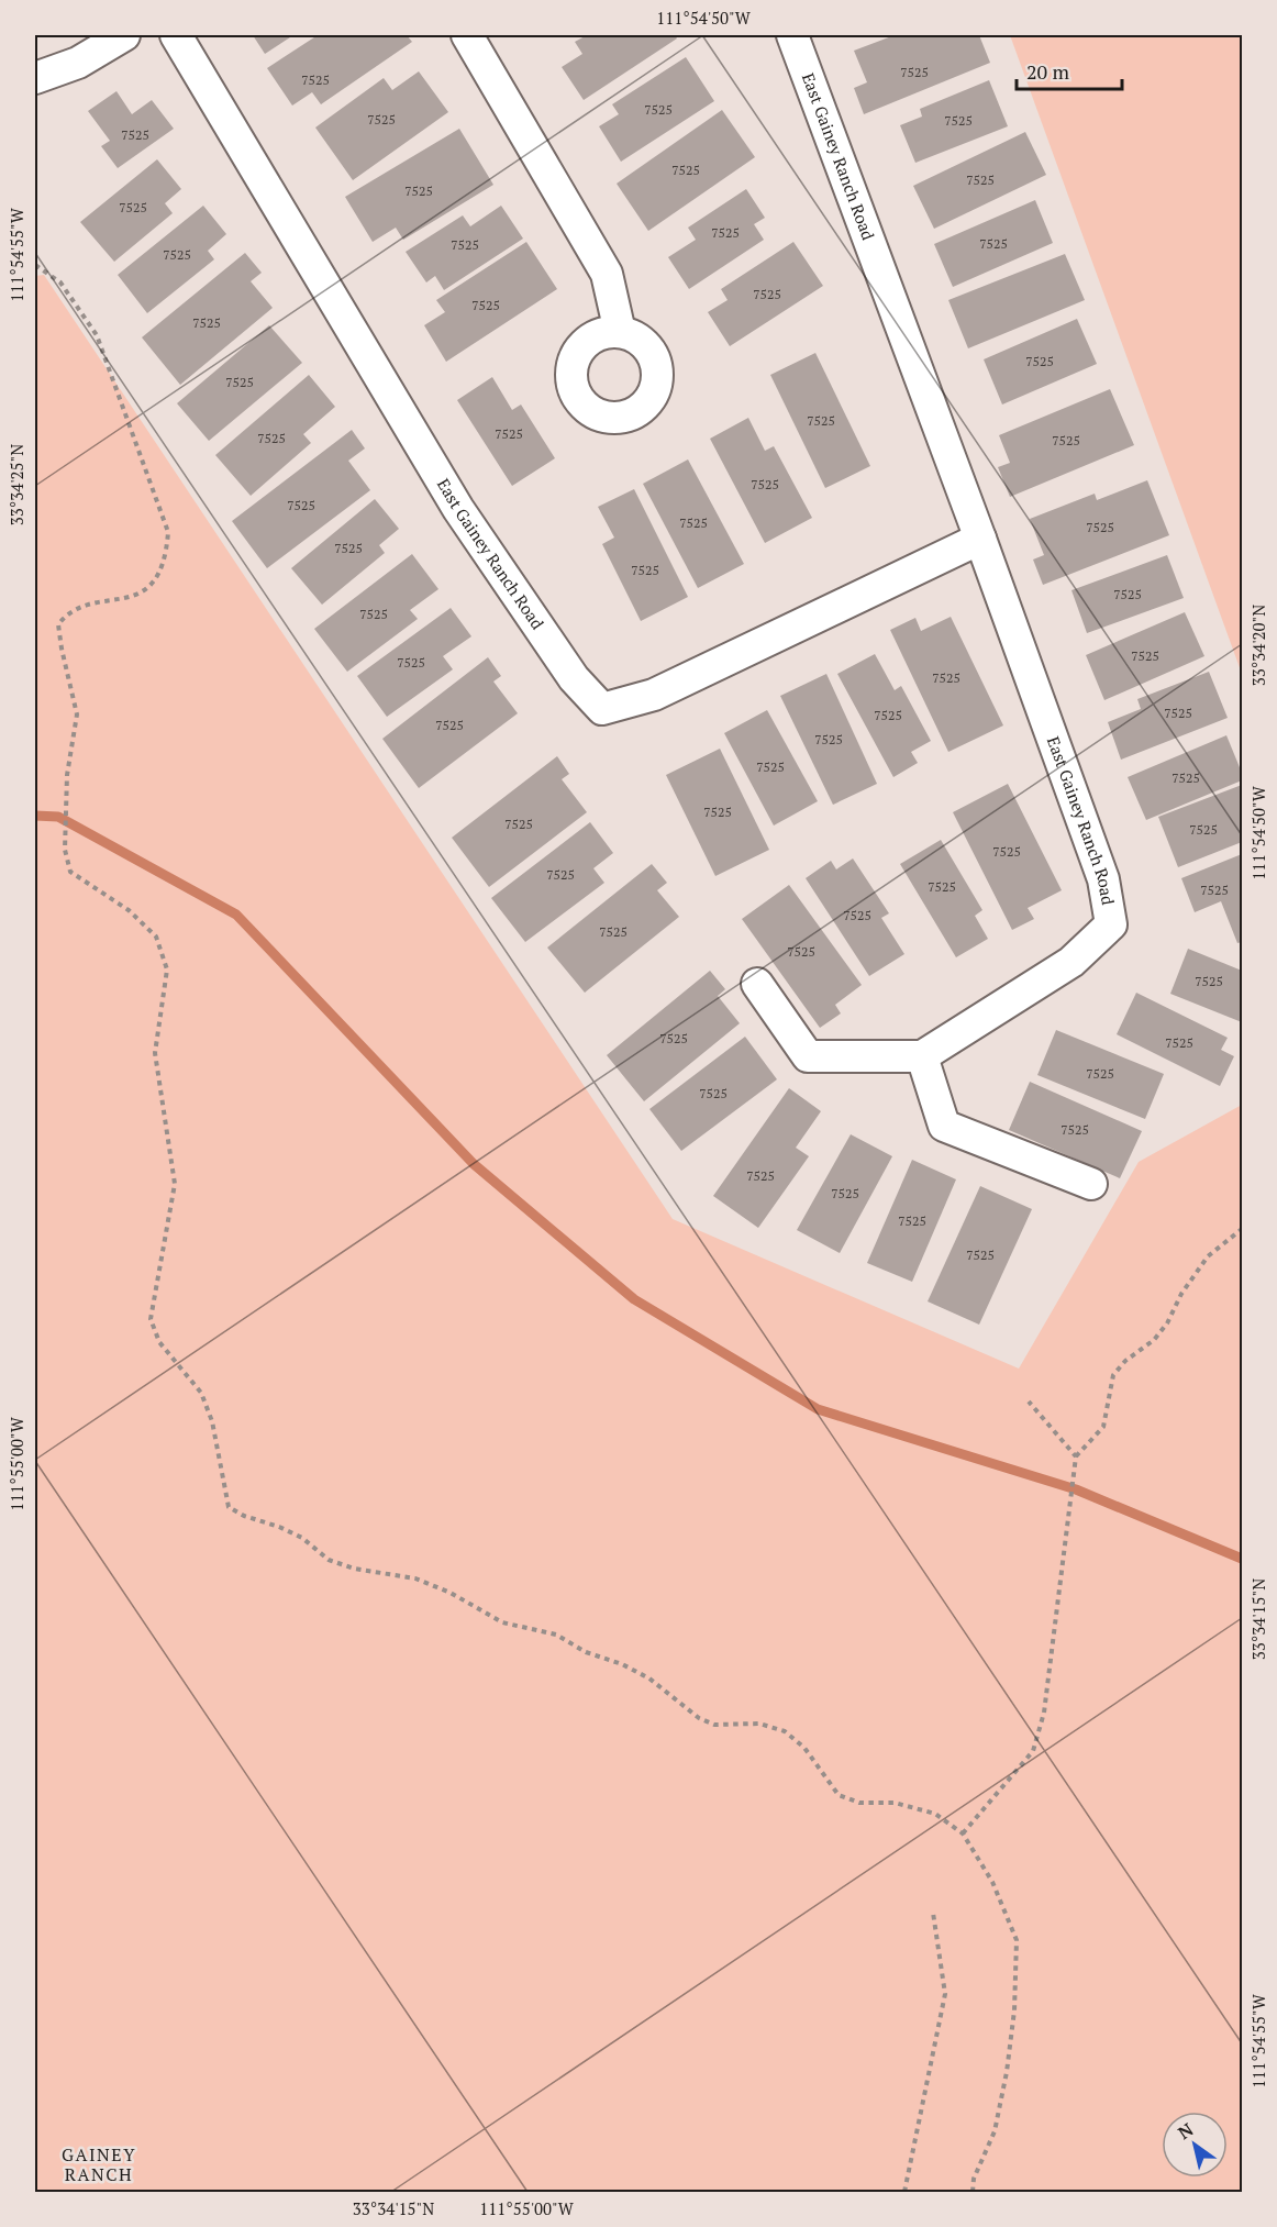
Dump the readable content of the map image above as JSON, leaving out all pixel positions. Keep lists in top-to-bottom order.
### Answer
{
  "streets": {
    "street": ["East Gainey Ranch Road"]
  },
  "districts": ["GAINEY RANCH"],
  "house_numbers": [
    "7525",
    "7525",
    "7525",
    "7525",
    "7525",
    "7525",
    "7525",
    "7525",
    "7525",
    "7525",
    "7525",
    "7525",
    "7525",
    "7525",
    "7525",
    "7525",
    "7525",
    "7525",
    "7525",
    "7525",
    "7525",
    "7525",
    "7525",
    "7525",
    "7525",
    "7525",
    "7525",
    "7525",
    "7525",
    "7525",
    "7525",
    "7525",
    "7525",
    "7525",
    "7525",
    "7525",
    "7525",
    "7525",
    "7525",
    "7525",
    "7525",
    "7525",
    "7525",
    "7525",
    "7525",
    "7525",
    "7525",
    "7525",
    "7525",
    "7525",
    "7525",
    "7525",
    "7525",
    "7525",
    "7525",
    "7525",
    "7525",
    "7525",
    "7525",
    "7525"
  ],
  "scale_bar": "20 m",
  "north": "top left",
  "coordinates": [
    "111°54'50\"W",
    "111°54'55\"W",
    "33°34'25\"N",
    "33°34'20\"N",
    "111°55'00\"W",
    "33°34'15\"N"
  ]
}
